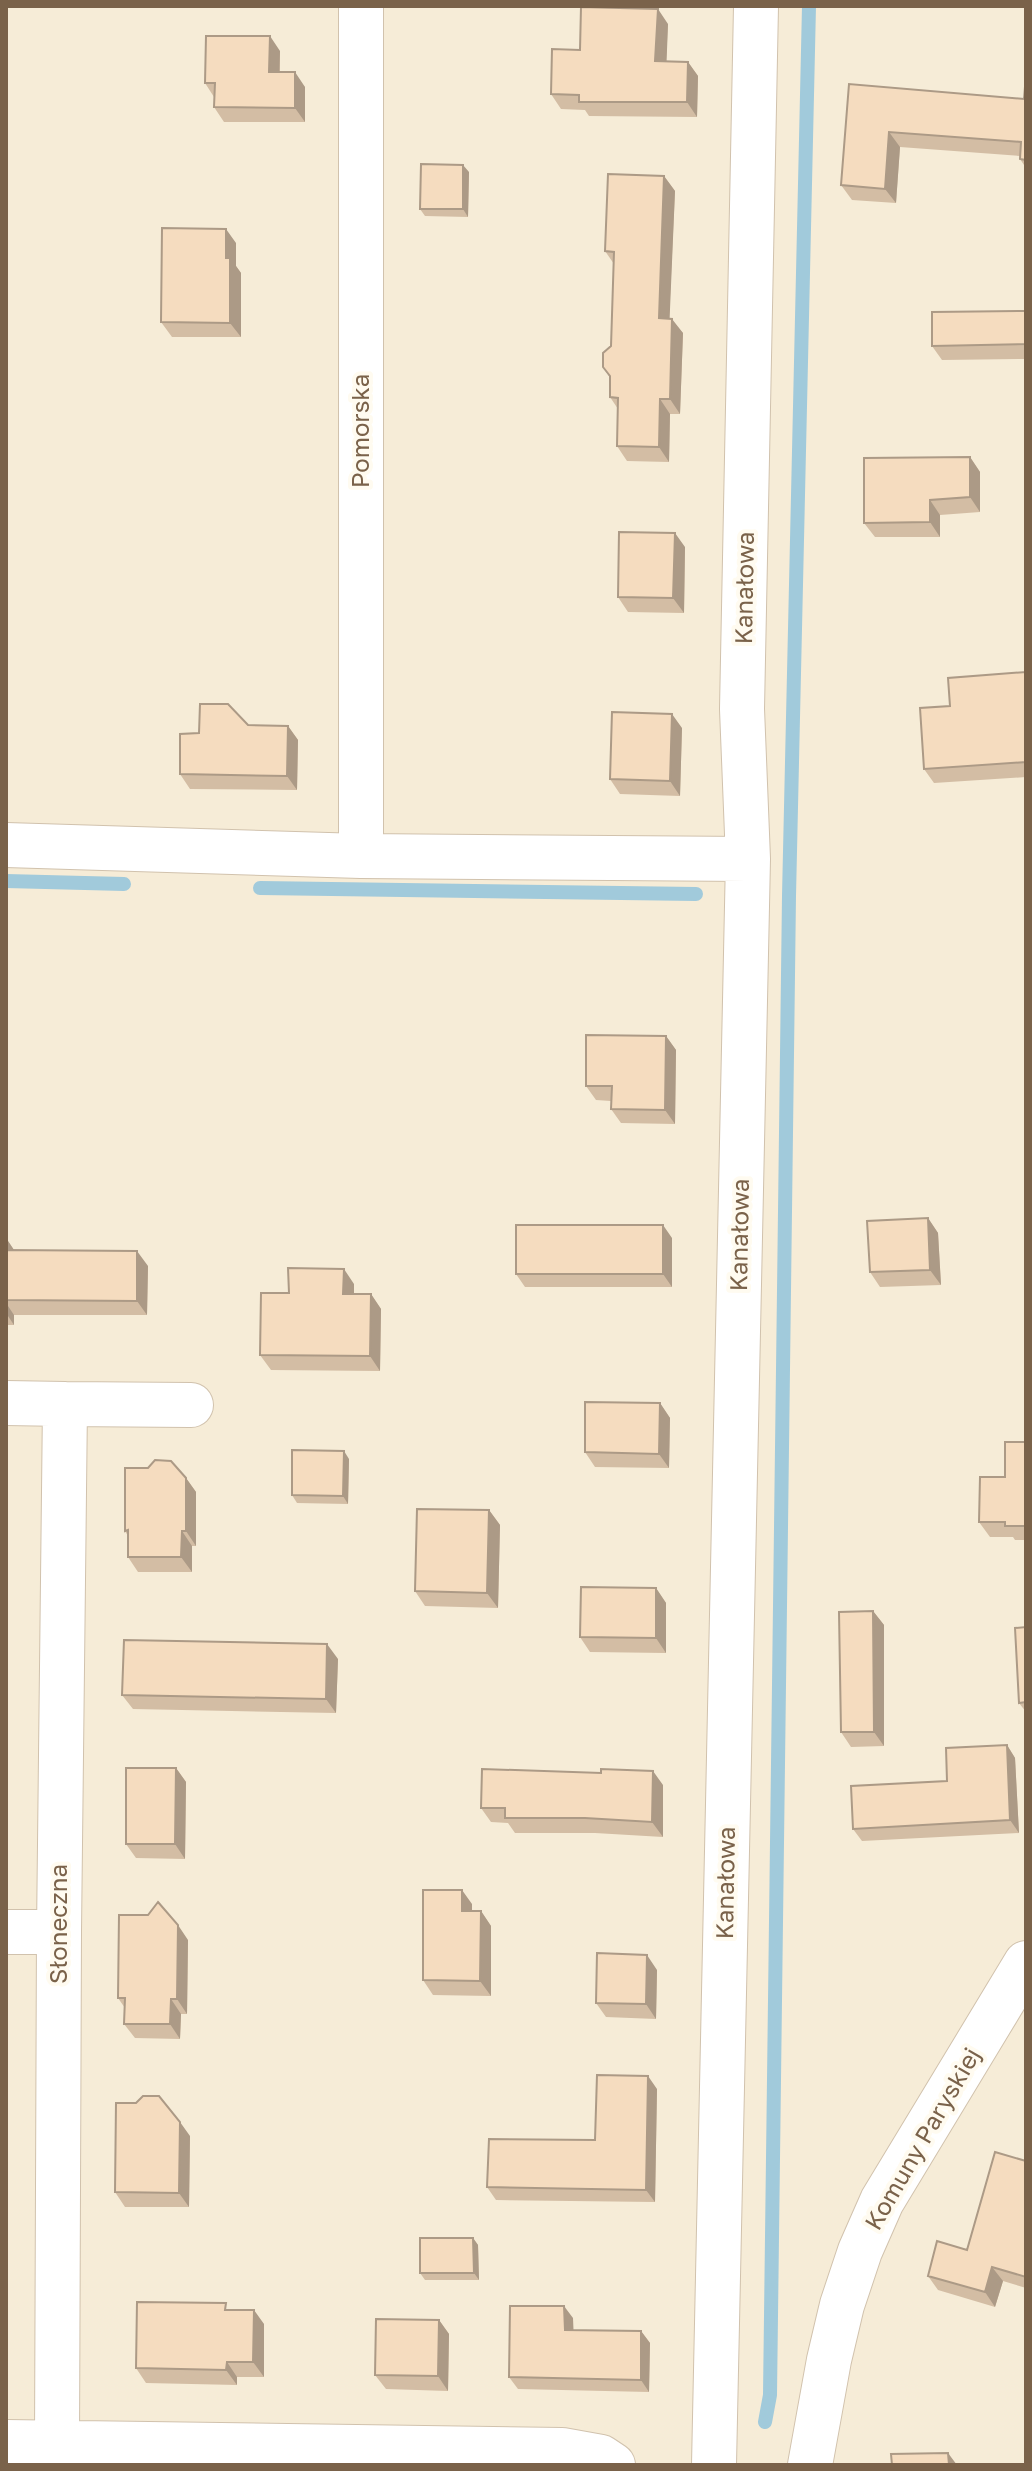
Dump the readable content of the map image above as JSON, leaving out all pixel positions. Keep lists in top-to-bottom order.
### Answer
{
  "streets": {
    "street": [
      "Pomorska",
      "Kanałowa",
      "Słoneczna",
      "Komuny Paryskiej"
    ]
  }
}
